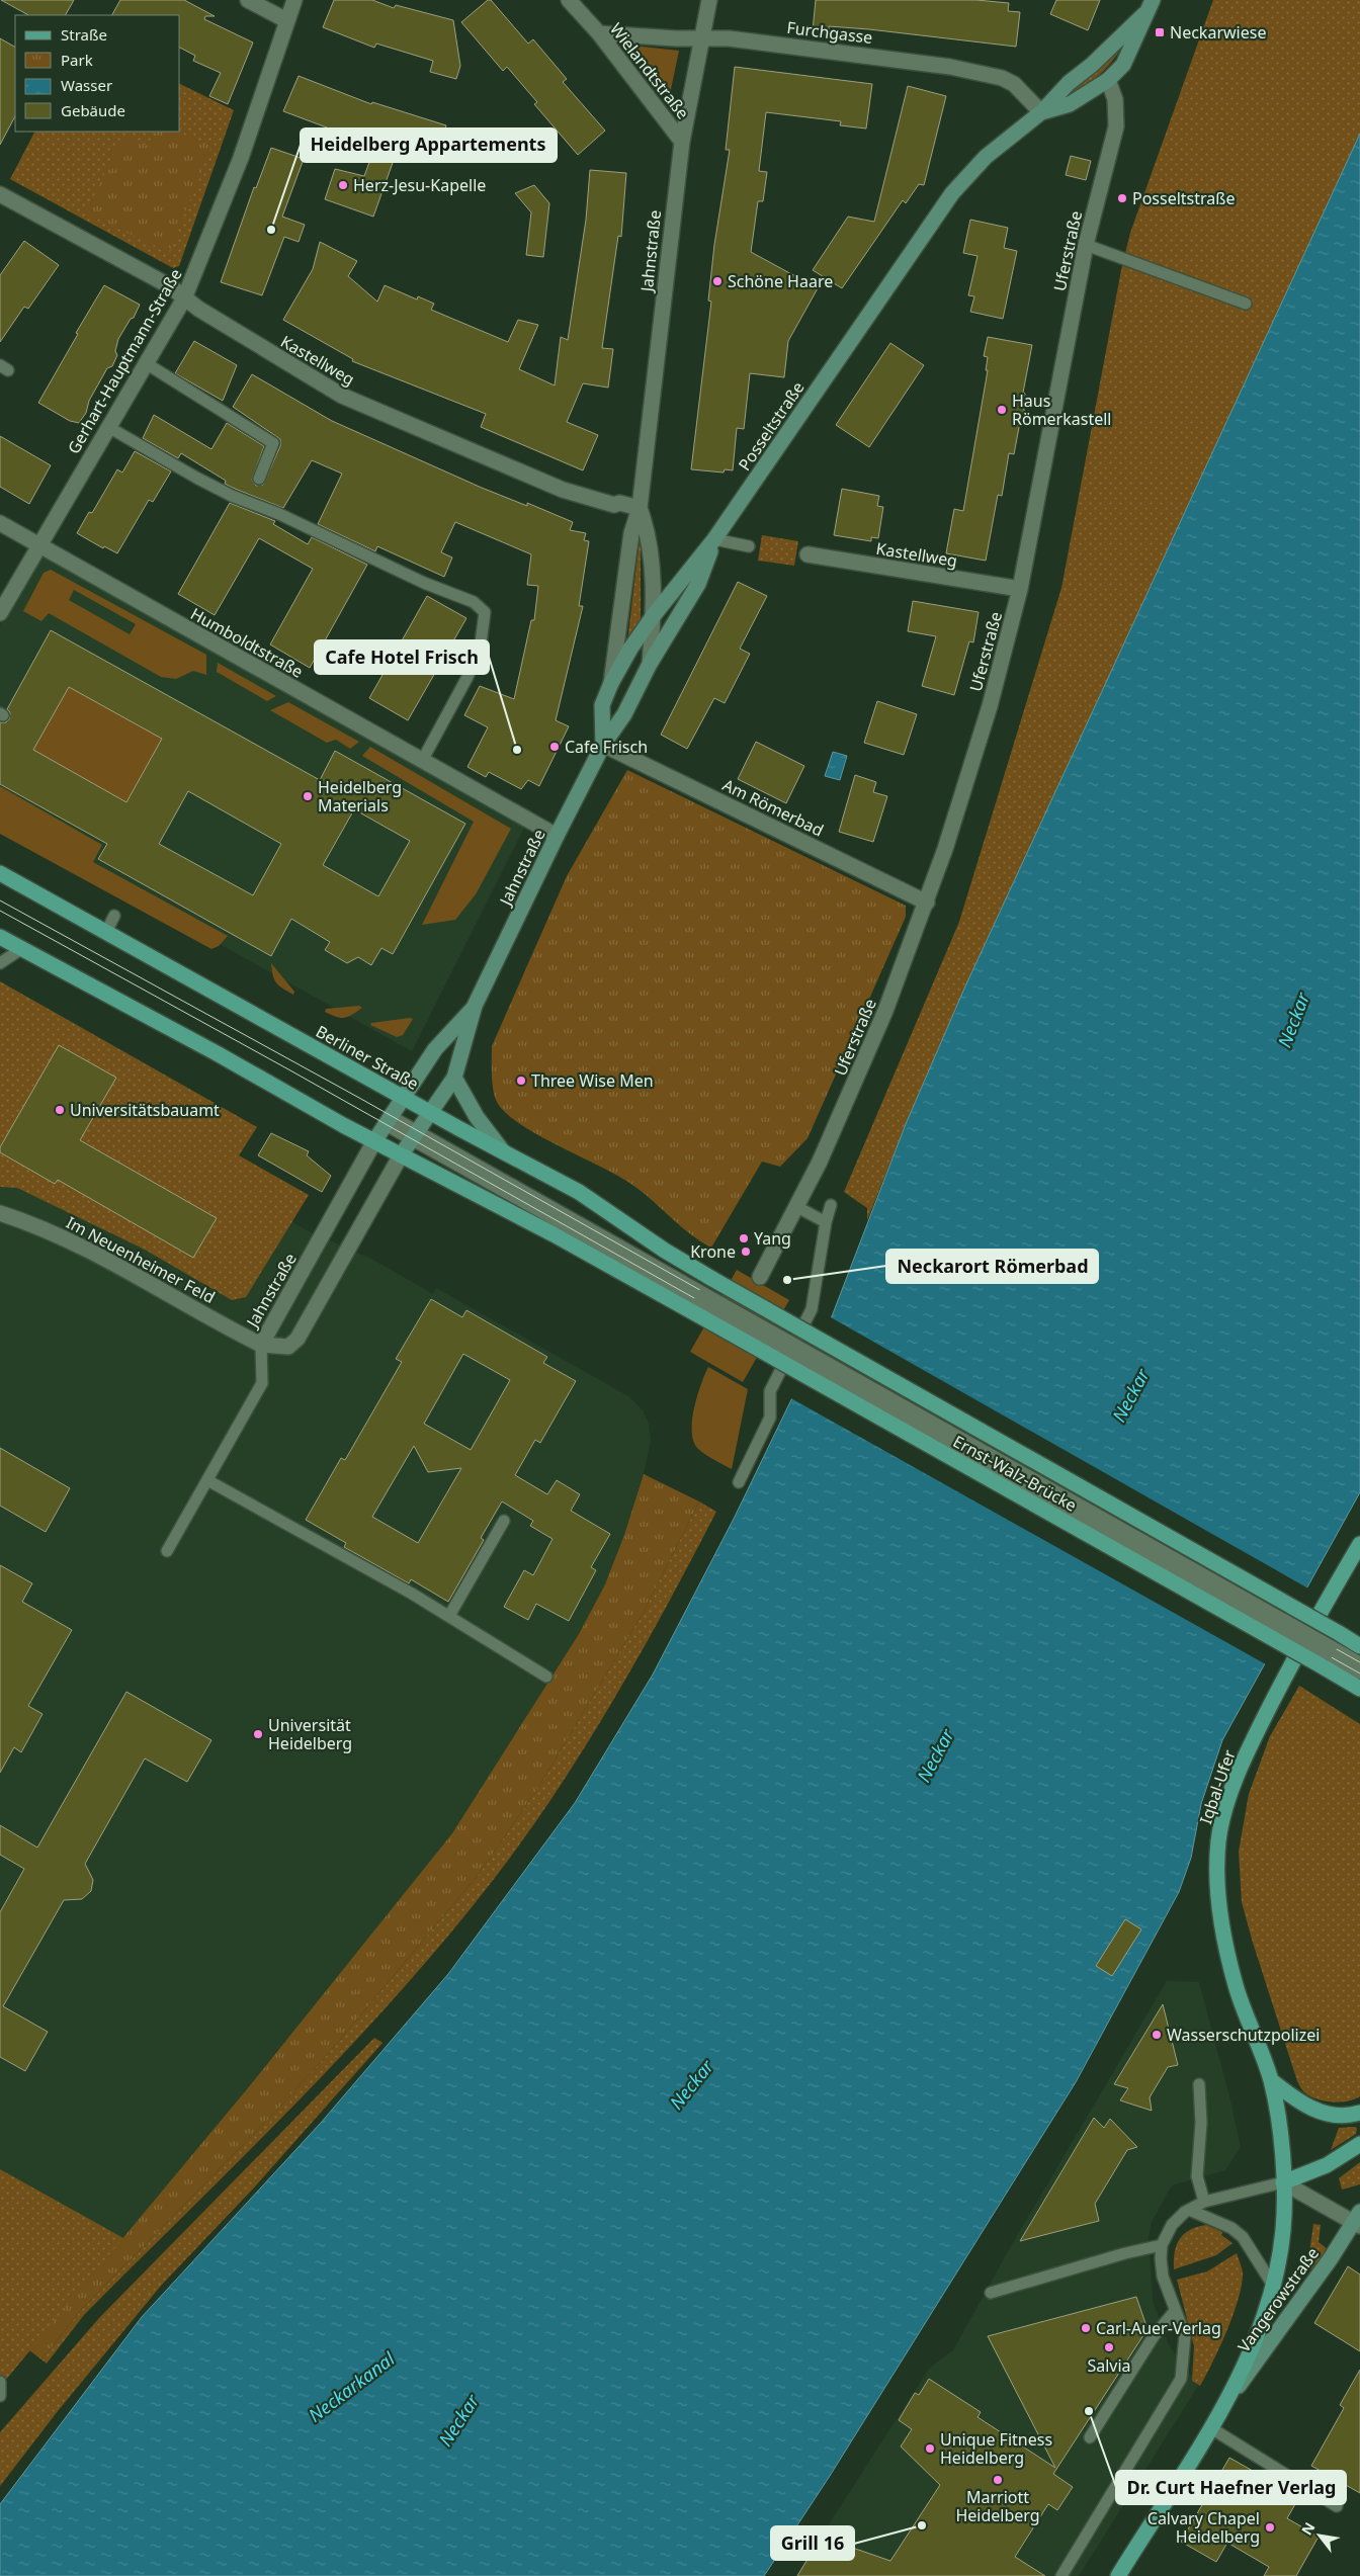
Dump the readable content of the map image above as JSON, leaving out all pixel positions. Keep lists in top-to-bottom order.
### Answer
{
  "streets": {
    "main road": [
      "Berliner Straße",
      "Ernst-Walz-Brücke",
      "Iqbal-Ufer",
      "Vangerowstraße"
    ],
    "street": [
      "Furchgasse",
      "Wielandtstraße",
      "Jahnstraße",
      "Uferstraße",
      "Kastellweg",
      "Gerhart-Hauptmann-Straße",
      "Posseltstraße",
      "Humboldtstraße",
      "Am Römerbad",
      "Im Neuenheimer Feld"
    ]
  },
  "crossings": [
    ["Furchgasse", "Wielandtstraße"],
    ["Furchgasse", "Jahnstraße"],
    ["Furchgasse", "Posseltstraße"],
    ["Wielandtstraße", "Jahnstraße"],
    ["Jahnstraße", "Kastellweg"],
    ["Jahnstraße", "Posseltstraße"],
    ["Jahnstraße", "Humboldtstraße"],
    ["Jahnstraße", "Am Römerbad"],
    ["Jahnstraße", "Berliner Straße"],
    ["Jahnstraße", "Im Neuenheimer Feld"],
    ["Uferstraße", "Kastellweg"],
    ["Uferstraße", "Posseltstraße"],
    ["Uferstraße", "Am Römerbad"],
    ["Kastellweg", "Gerhart-Hauptmann-Straße"],
    ["Gerhart-Hauptmann-Straße", "Humboldtstraße"],
    ["Berliner Straße", "Ernst-Walz-Brücke"],
    ["Iqbal-Ufer", "Vangerowstraße"]
  ],
  "water": ["Neckar", "Neckarkanal"],
  "places": {
    "transit": ["Neckarwiese"],
    "other": [
      "Herz-Jesu-Kapelle",
      "Posseltstraße",
      "Heidelberg Appartements",
      "Schöne Haare",
      "Haus Römerkastell",
      "Cafe Frisch",
      "Cafe Hotel Frisch",
      "Heidelberg Materials",
      "Three Wise Men",
      "Universitätsbauamt",
      "Yang",
      "Krone",
      "Neckarort Römerbad",
      "Universität Heidelberg",
      "Wasserschutzpolizei",
      "Carl-Auer-Verlag",
      "Salvia",
      "Dr. Curt Haefner Verlag",
      "Unique Fitness Heidelberg",
      "Marriott Heidelberg",
      "Grill 16",
      "Calvary Chapel Heidelberg"
    ]
  },
  "legend": [
    "Straße",
    "Park",
    "Wasser",
    "Gebäude"
  ],
  "north": "top left"
}
